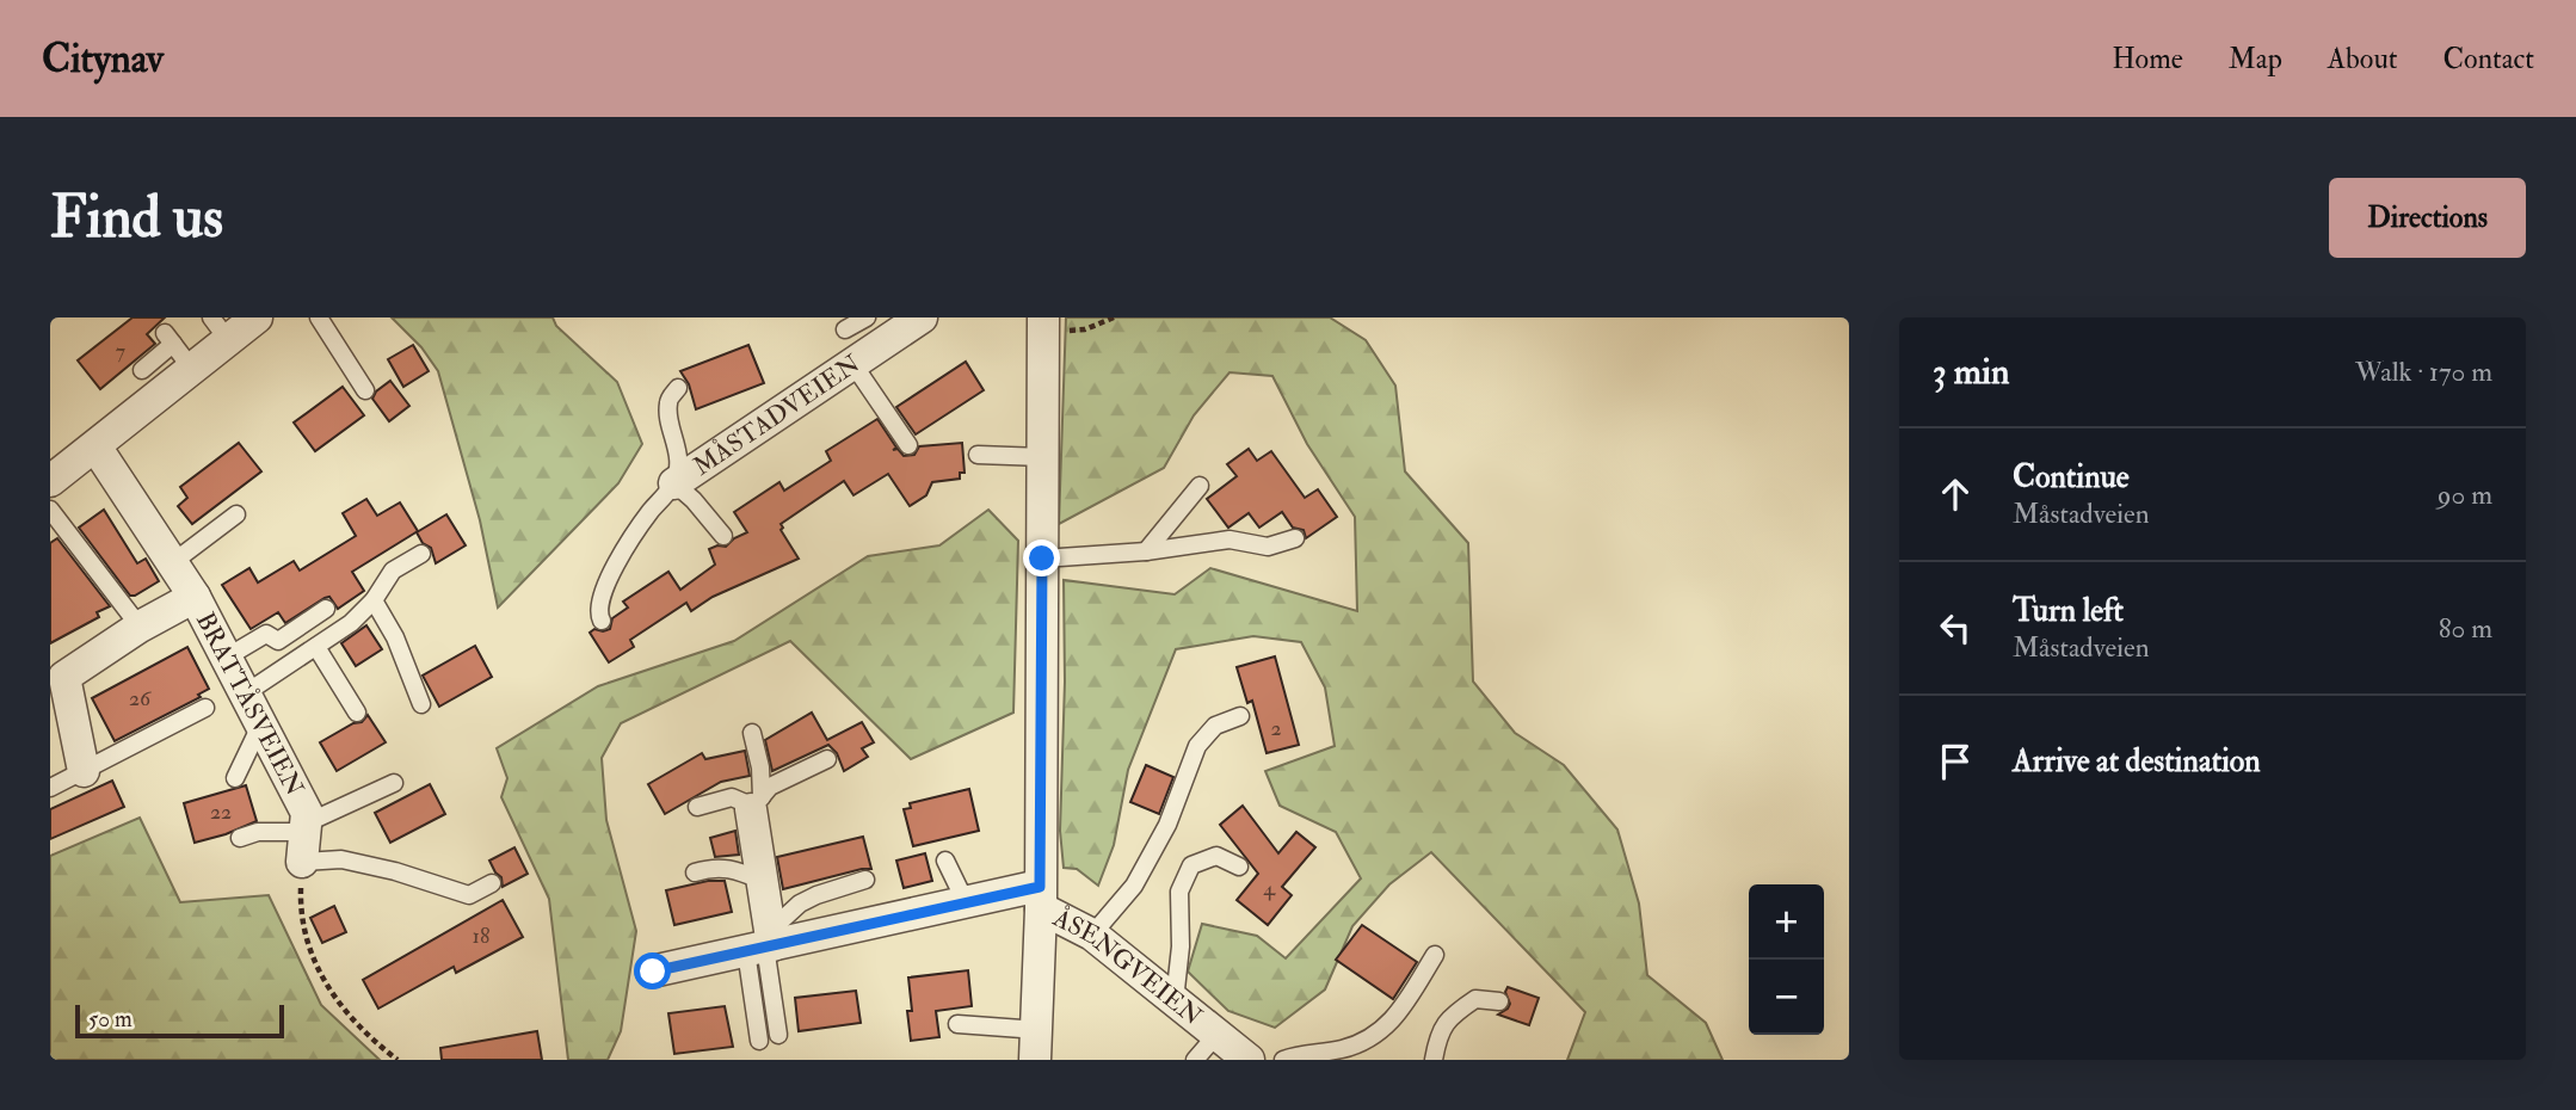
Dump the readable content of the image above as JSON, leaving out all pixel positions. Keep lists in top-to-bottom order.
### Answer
{
  "streets": {
    "street": ["MÅSTADVEIEN", "BRATTÅSVEIEN", "ÅSENGVEIEN"]
  },
  "house_numbers": [
    "7",
    "26",
    "2",
    "22",
    "4",
    "18"
  ],
  "scale_bar": "50 m",
  "page": {
    "header": "Citynav",
    "nav": [
      "Home",
      "Map",
      "About",
      "Contact"
    ],
    "buttons": "Directions",
    "title": "Find us",
    "heading": ["3 min", "Walk · 170 m"],
    "list": [
      ["Continue", "Måstadveien", "90 m"],
      ["Turn left", "Måstadveien", "80 m"],
      "Arrive at destination"
    ],
    "map_buttons": ["+", "−"],
    "scale": "50 m"
  }
}
